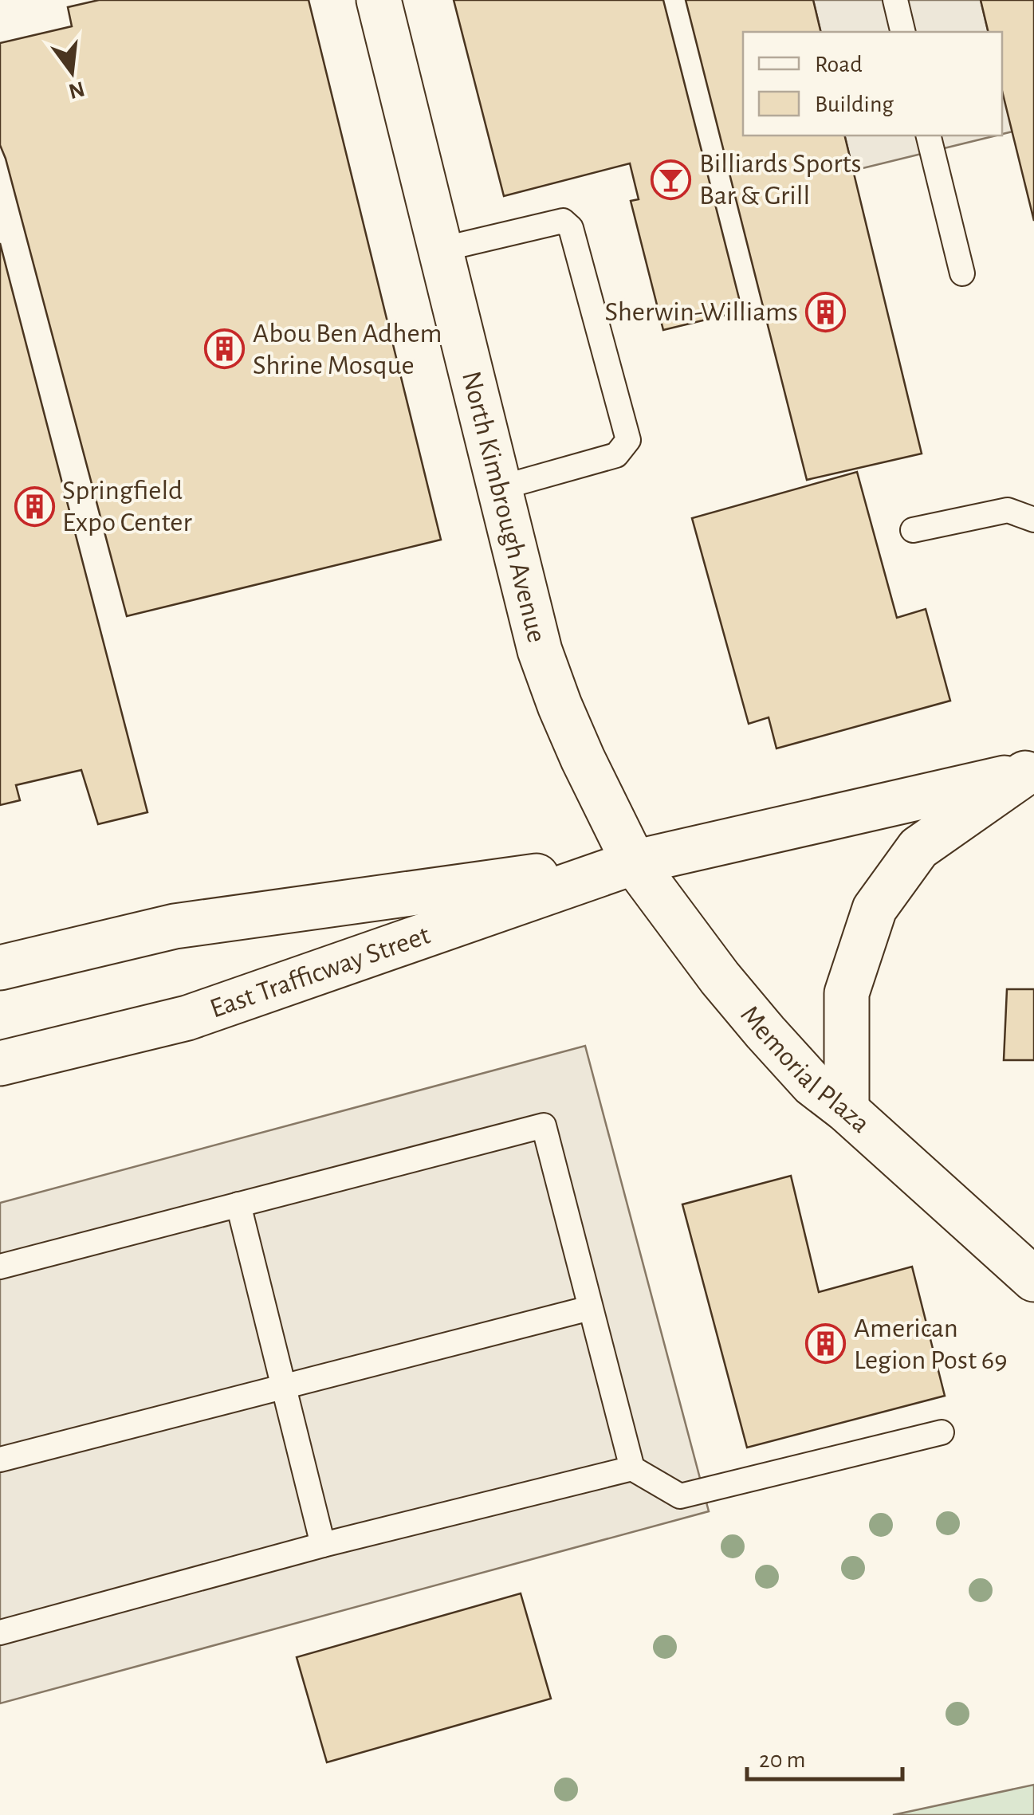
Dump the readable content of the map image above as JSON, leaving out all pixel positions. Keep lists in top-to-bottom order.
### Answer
{
  "streets": {
    "main road": ["North Kimbrough Avenue", "East Trafficway Street", "Memorial Plaza"]
  },
  "crossings": [
    ["North Kimbrough Avenue", "East Trafficway Street"],
    ["North Kimbrough Avenue", "Memorial Plaza"],
    ["East Trafficway Street", "Memorial Plaza"]
  ],
  "places": {
    "bar": ["Billiards Sports Bar & Grill"],
    "building": [
      "Sherwin-Williams",
      "Abou Ben Adhem Shrine Mosque",
      "Springfield Expo Center",
      "American Legion Post 69"
    ]
  },
  "legend": ["Road", "Building"],
  "scale_bar": "20 m",
  "north": "bottom"
}
